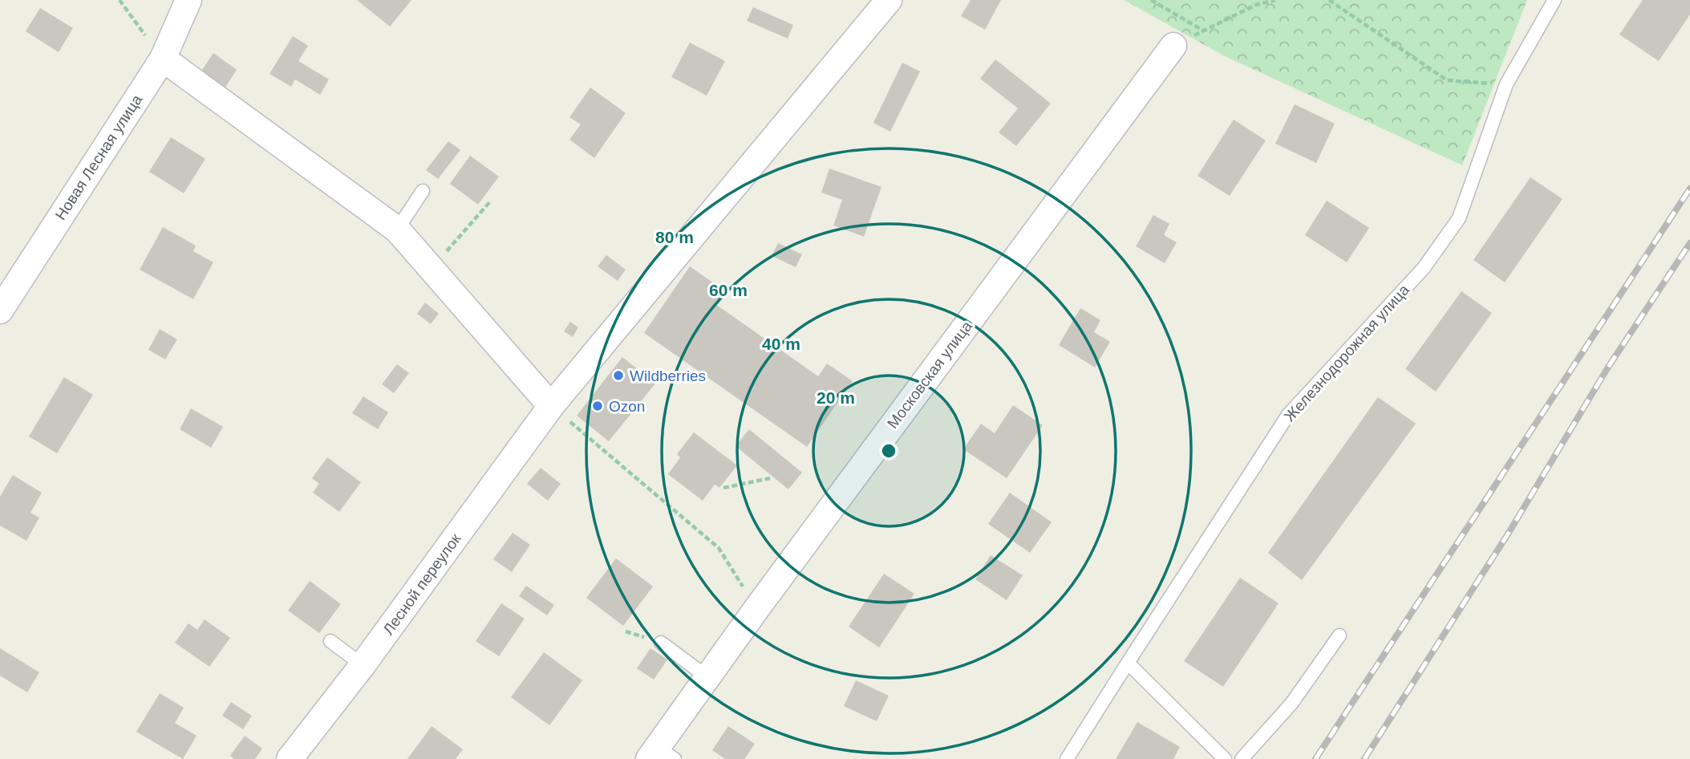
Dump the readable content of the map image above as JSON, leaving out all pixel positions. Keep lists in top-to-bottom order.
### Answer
{
  "streets": {
    "street": ["Новая Лесная улица", "Московская улица", "Лесной переулок"],
    "lane": ["Железнодорожная улица"]
  },
  "places": ["Wildberries", "Ozon"],
  "rings": [
    "80 m",
    "60 m",
    "40 m",
    "20 m"
  ]
}
